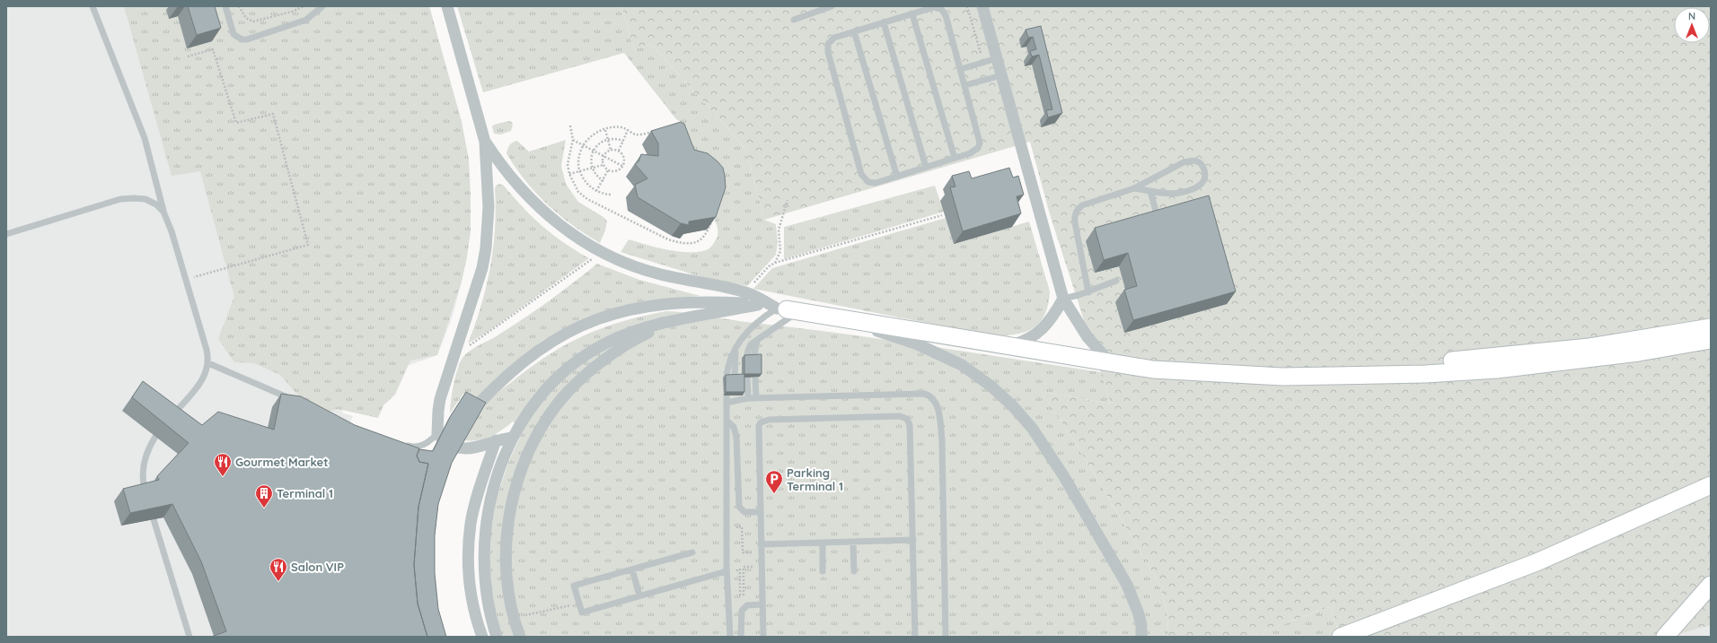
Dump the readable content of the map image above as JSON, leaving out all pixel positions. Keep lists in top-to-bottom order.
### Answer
{
  "places": {
    "restaurant": ["Gourmet Market", "Salon VIP"],
    "parking": ["Parking Terminal 1"],
    "building": ["Terminal 1"]
  },
  "north": "top"
}
